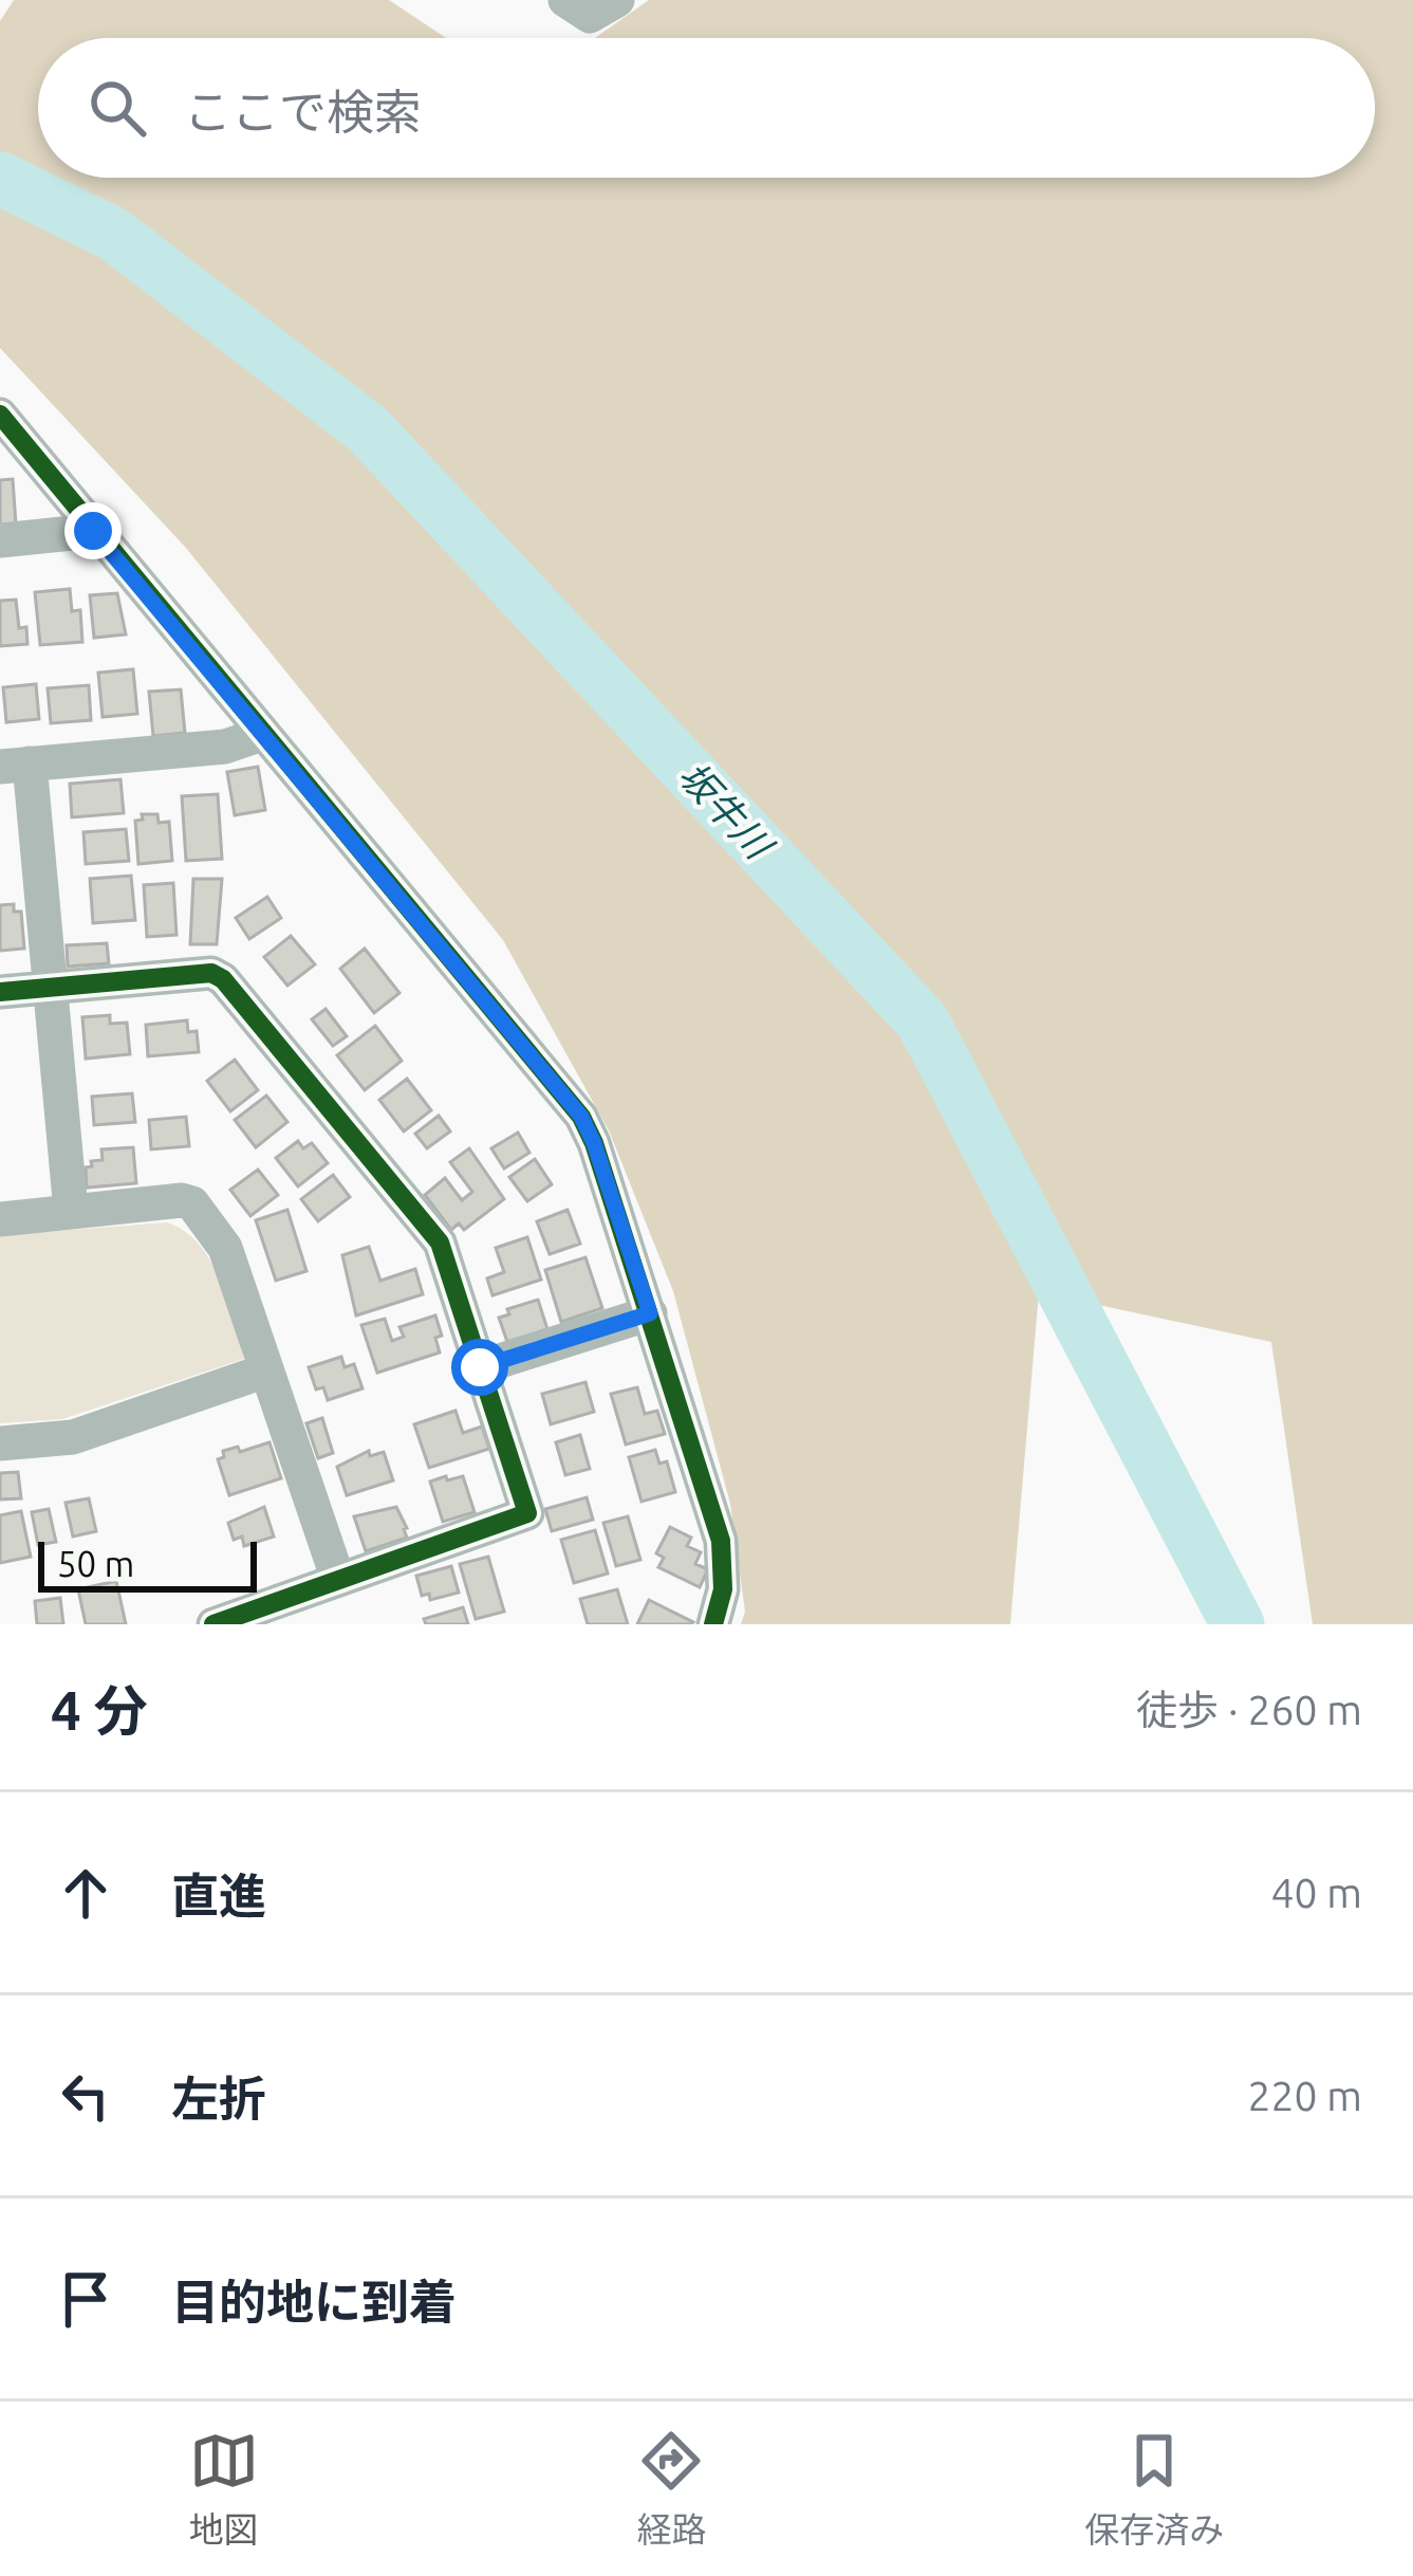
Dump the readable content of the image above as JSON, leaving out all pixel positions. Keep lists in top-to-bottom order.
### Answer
{
  "water": ["坂牛川"],
  "scale_bar": "50 m",
  "page": {
    "search": "ここで検索",
    "scale": "50 m",
    "heading": ["4 分", "徒歩 · 260 m"],
    "list": [
      ["直進", "40 m"],
      ["左折", "220 m"],
      "目的地に到着"
    ],
    "nav": ["地図", "経路", "保存済み"]
  }
}
